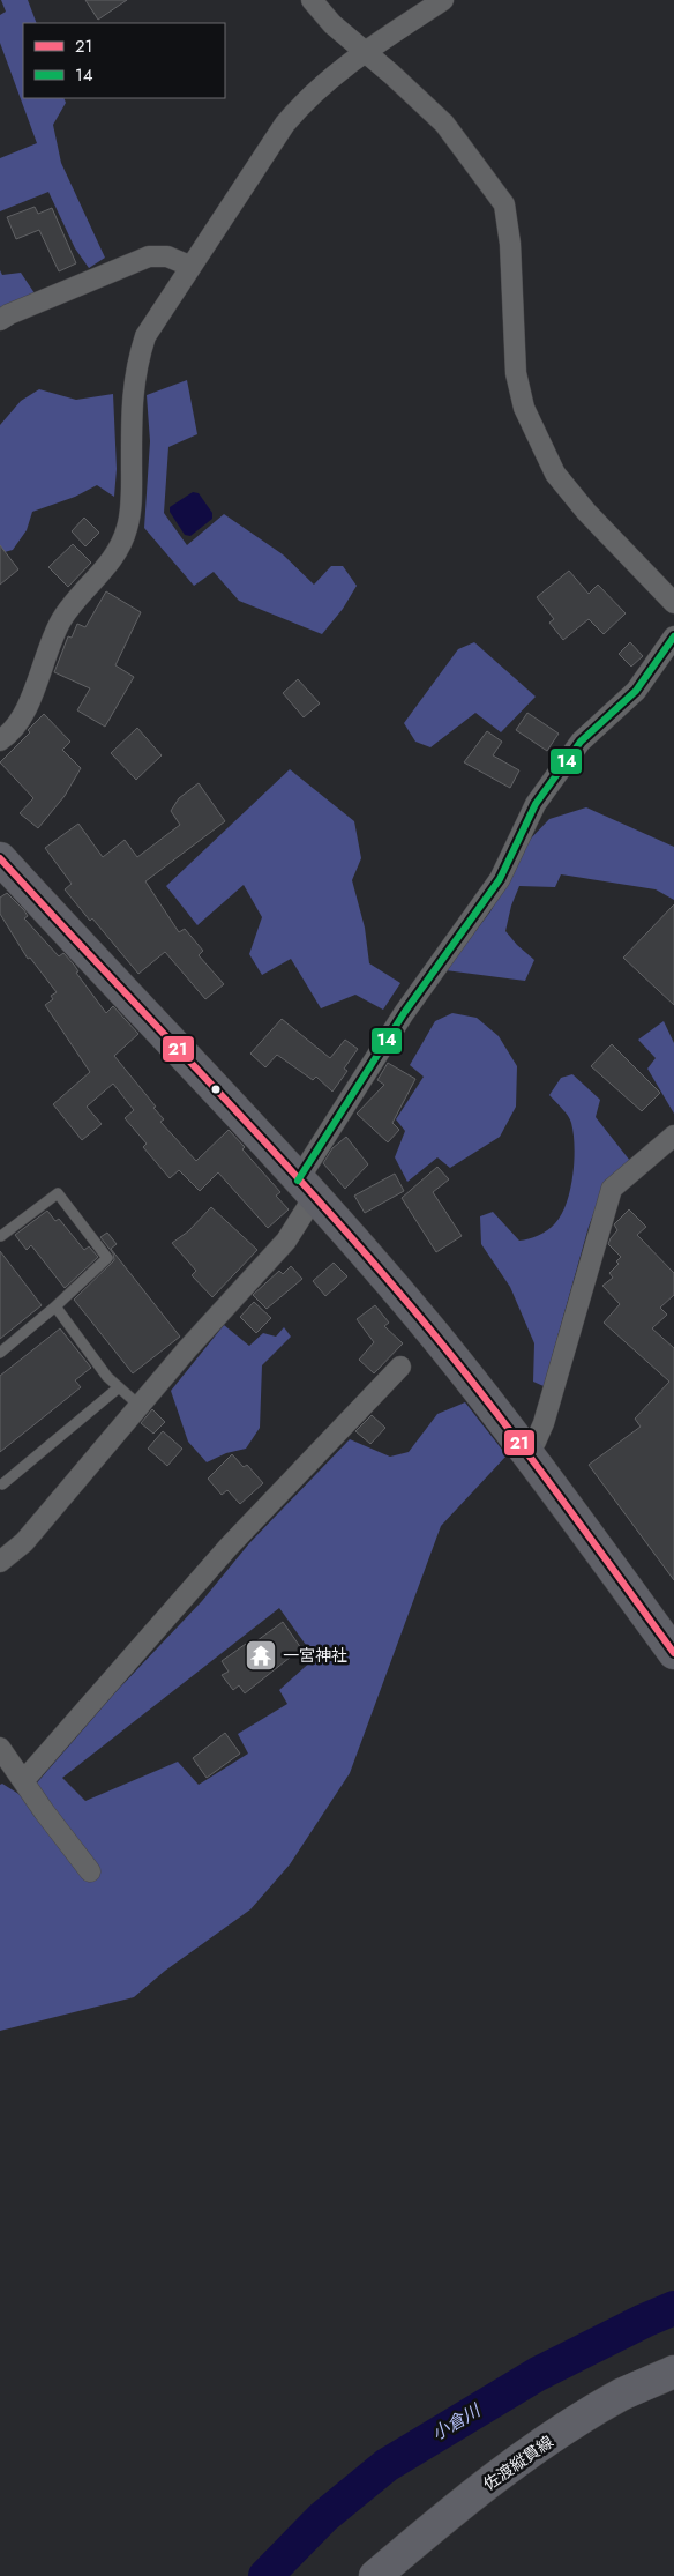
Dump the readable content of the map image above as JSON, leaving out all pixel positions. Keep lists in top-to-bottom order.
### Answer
{
  "streets": {
    "main road": ["佐渡縦貫線"]
  },
  "water": ["小倉川"],
  "places": {
    "temple": ["一宮神社"]
  },
  "lines": ["transit line 14", "transit line 21"],
  "legend": ["21", "14"]
}
